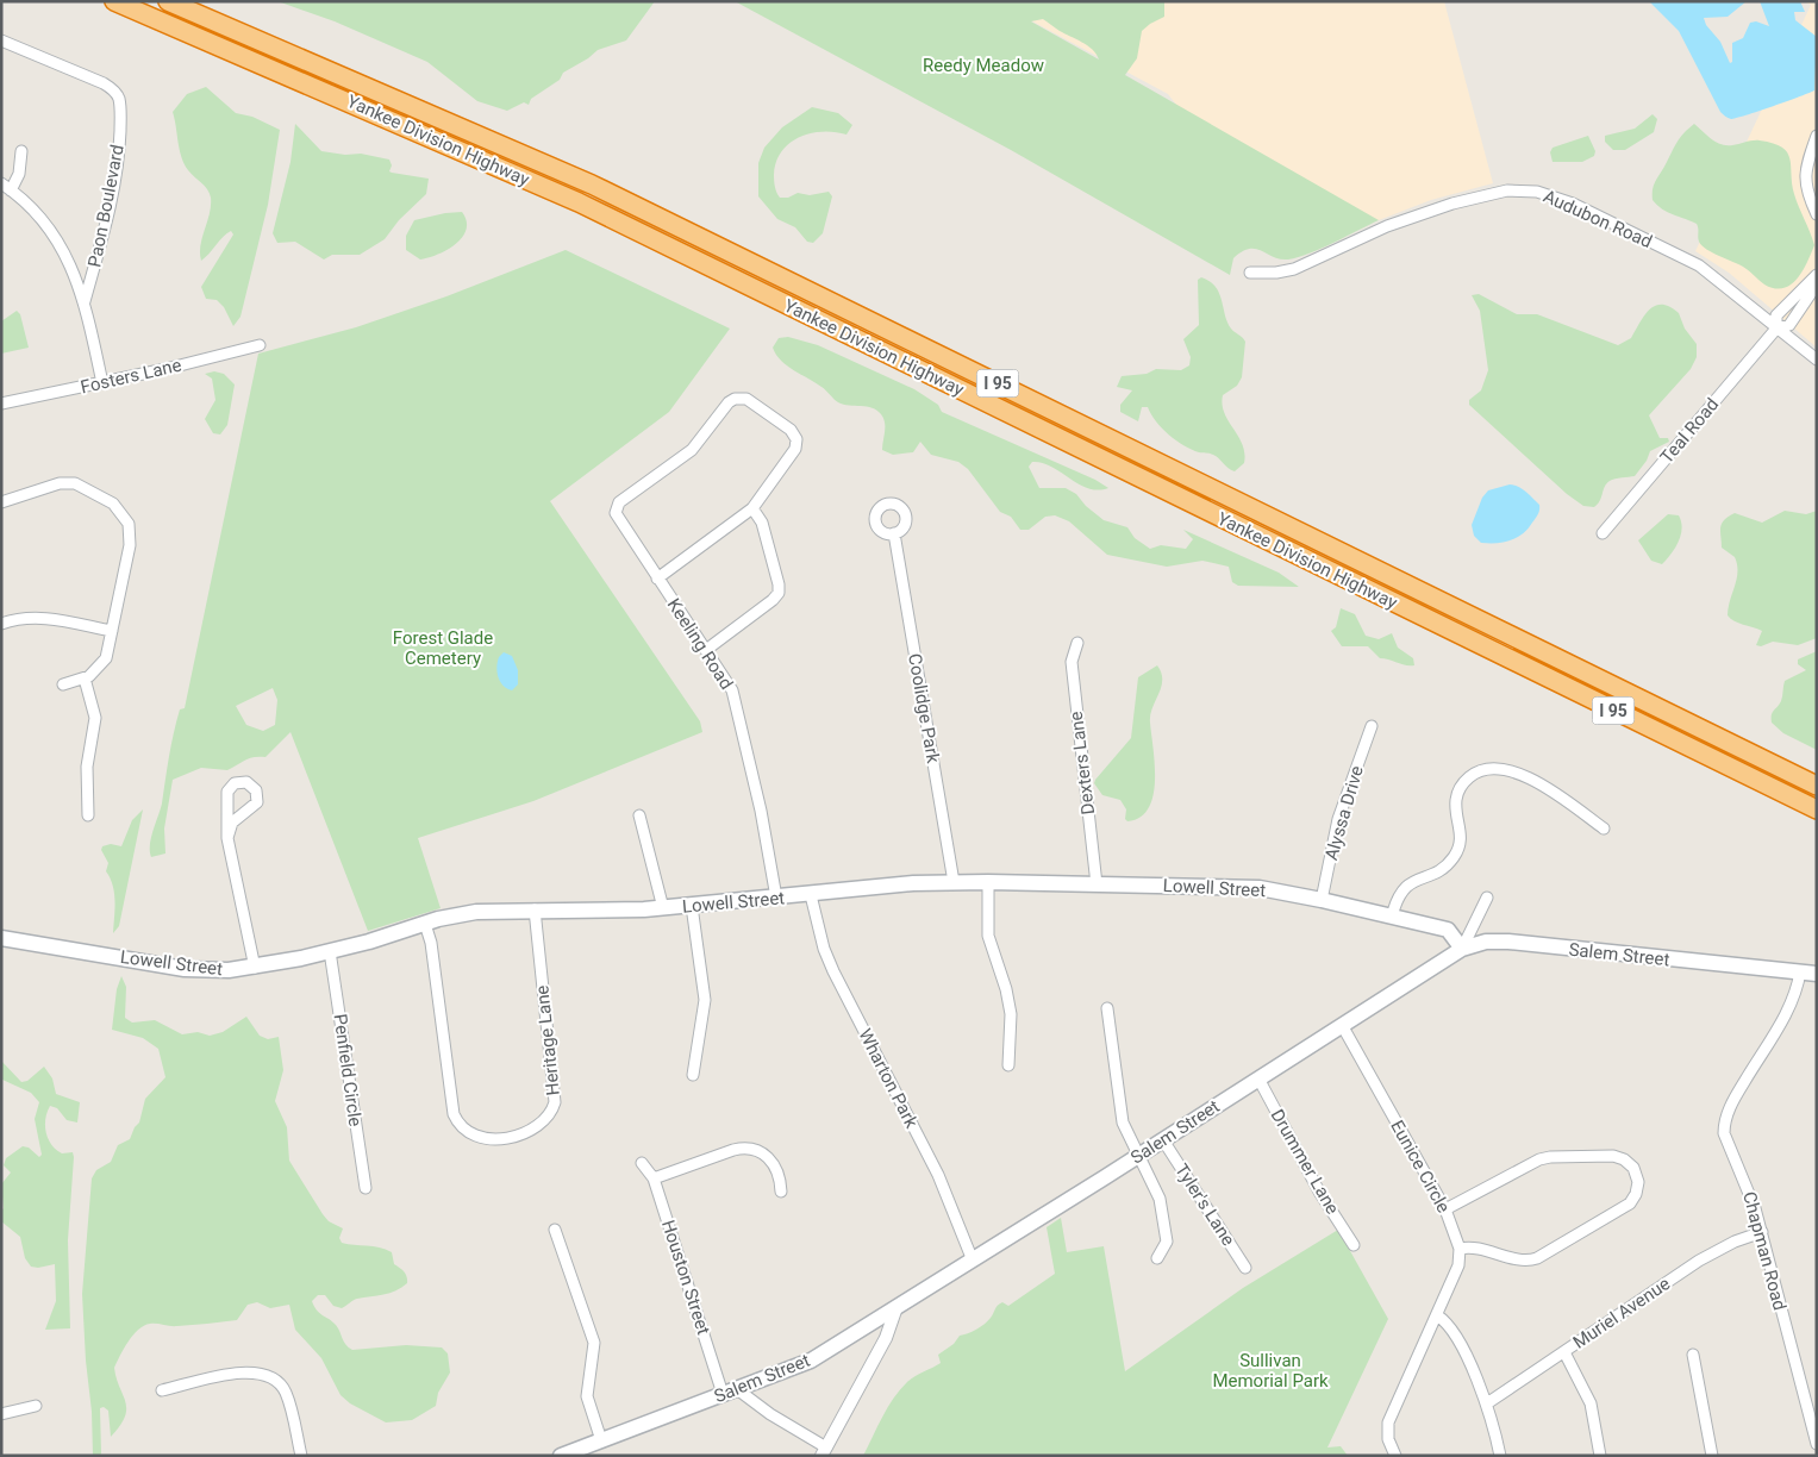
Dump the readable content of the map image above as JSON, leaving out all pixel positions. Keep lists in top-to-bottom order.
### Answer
{
  "streets": {
    "highway": ["Yankee Division Highway", "I 95"],
    "main road": ["Lowell Street", "Salem Street"],
    "street": [
      "Paon Boulevard",
      "Audubon Road",
      "Fosters Lane",
      "Teal Road",
      "Keeling Road",
      "Coolidge Park",
      "Dexters Lane",
      "Alyssa Drive",
      "Heritage Lane",
      "Penfield Circle",
      "Wharton Park",
      "Drummer Lane",
      "Eunice Circle",
      "Tyler's Lane",
      "Chapman Road",
      "Houston Street",
      "Muriel Avenue"
    ]
  },
  "crossings": [
    ["Paon Boulevard", "Fosters Lane"],
    ["Audubon Road", "Teal Road"],
    ["Keeling Road", "Lowell Street"],
    ["Coolidge Park", "Lowell Street"],
    ["Dexters Lane", "Lowell Street"],
    ["Alyssa Drive", "Lowell Street"],
    ["Lowell Street", "Salem Street"],
    ["Lowell Street", "Heritage Lane"],
    ["Lowell Street", "Penfield Circle"],
    ["Lowell Street", "Wharton Park"],
    ["Salem Street", "Wharton Park"],
    ["Salem Street", "Drummer Lane"],
    ["Salem Street", "Eunice Circle"],
    ["Salem Street", "Tyler's Lane"],
    ["Salem Street", "Chapman Road"],
    ["Salem Street", "Houston Street"],
    ["Chapman Road", "Muriel Avenue"]
  ],
  "parks": ["Reedy Meadow", "Forest Glade Cemetery", "Sullivan Memorial Park"]
}
